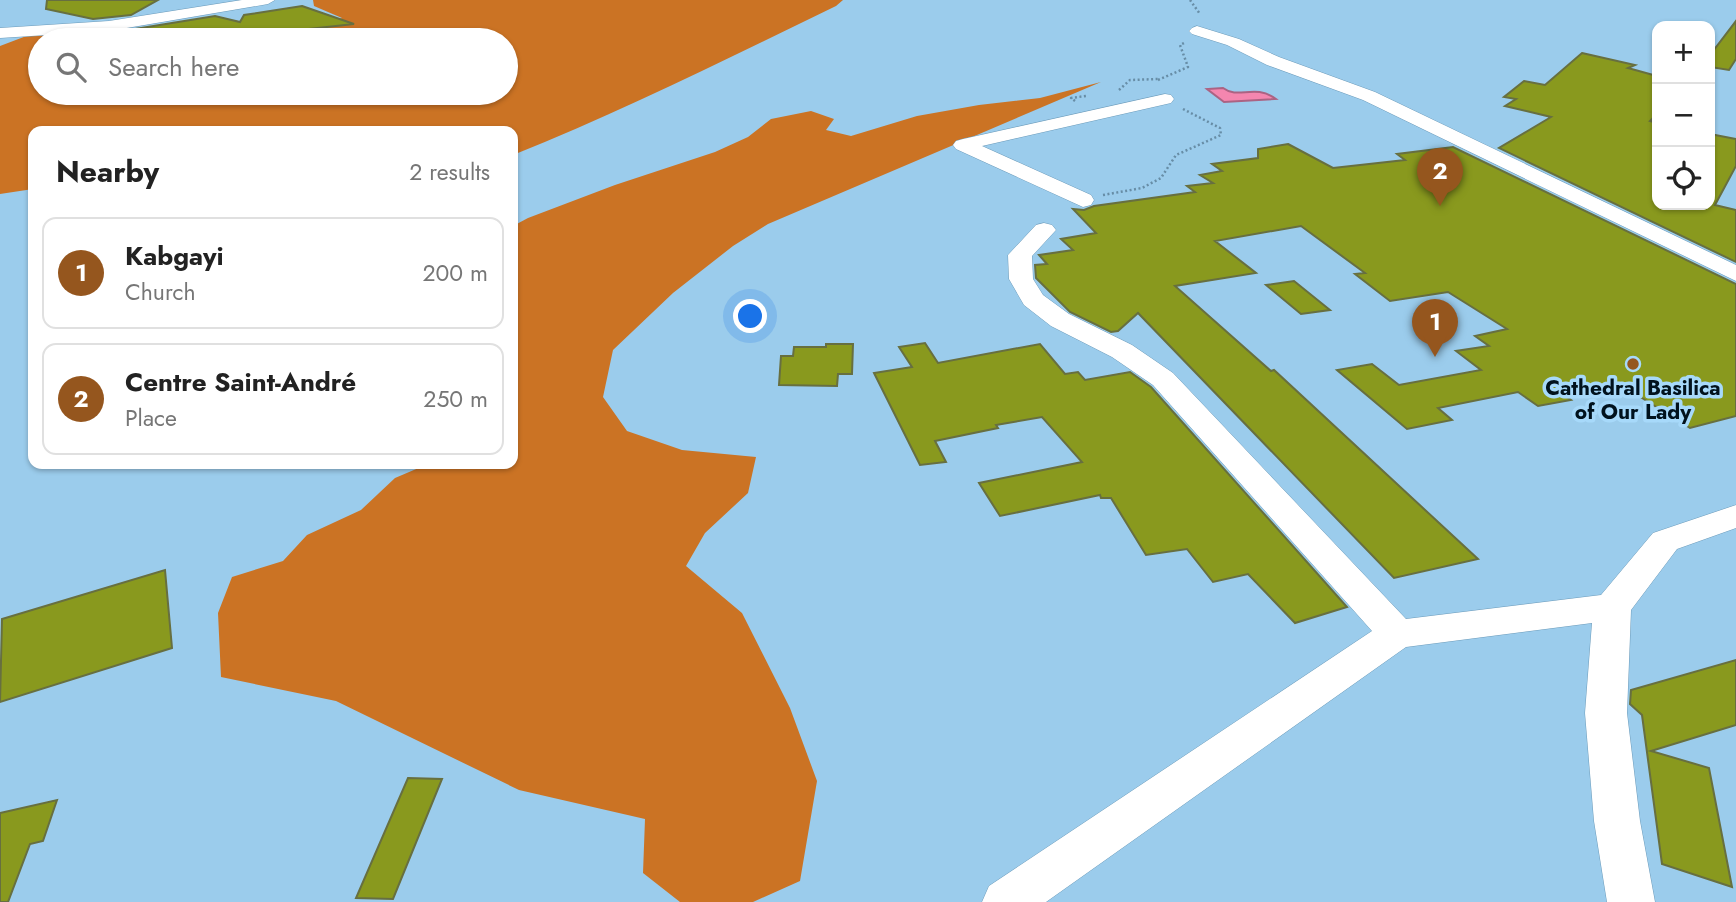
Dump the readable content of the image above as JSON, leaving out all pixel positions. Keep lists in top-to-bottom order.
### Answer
{
  "places": ["Cathedral Basilica of Our Lady"],
  "page": {
    "map_buttons": ["+", "−"],
    "search": "Search here",
    "heading": ["Nearby", "2 results"],
    "pins": ["2", "1"],
    "list": [
      {
        "mark": "1",
        "name": "Kabgayi",
        "note": "Church",
        "value": "200 m"
      },
      {
        "mark": "2",
        "name": "Centre Saint-André",
        "note": "Place",
        "value": "250 m"
      }
    ]
  }
}
